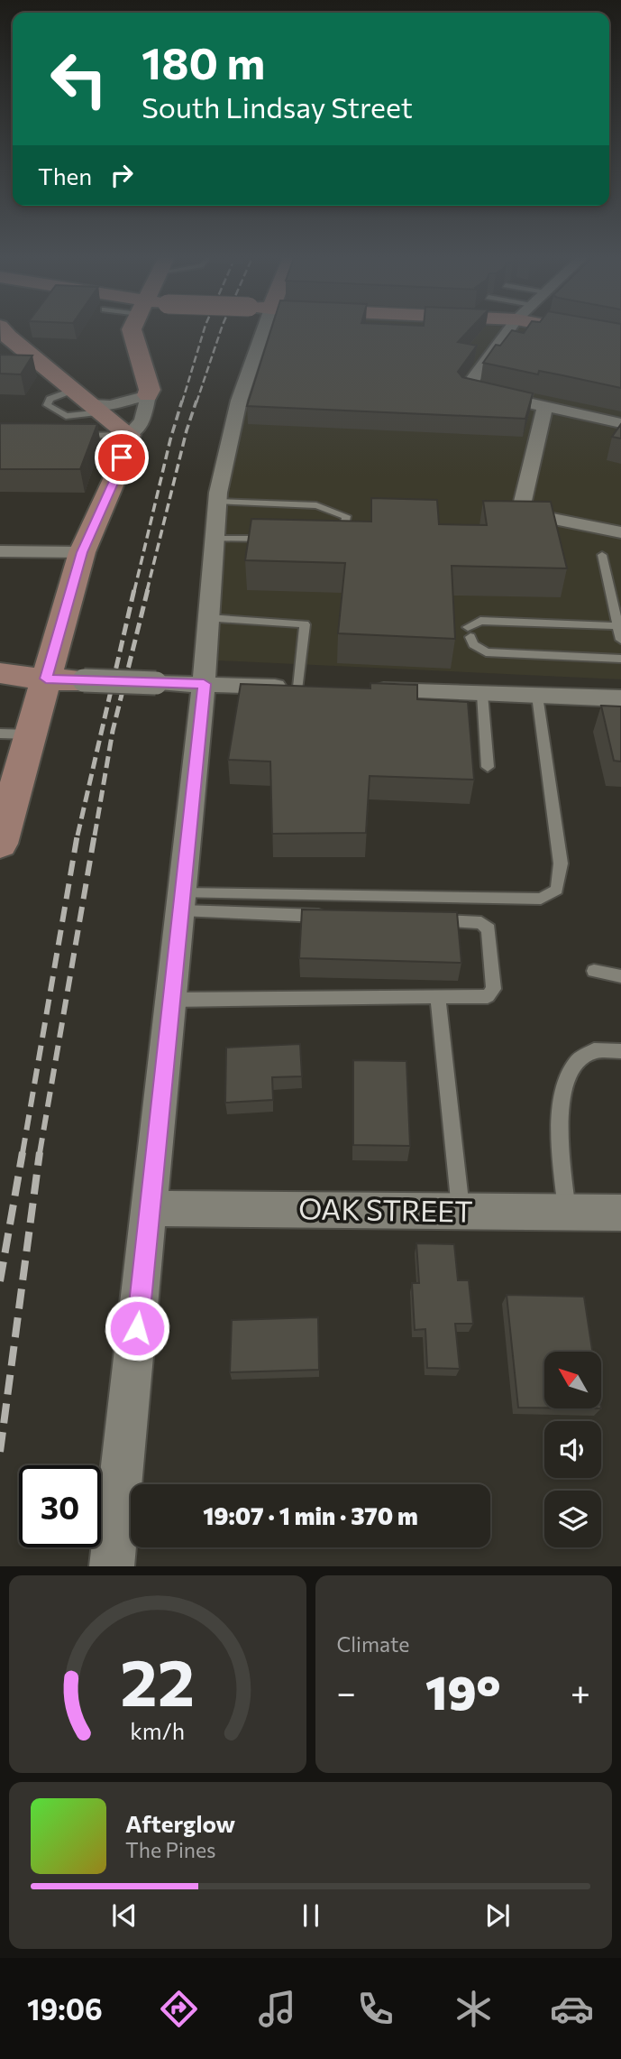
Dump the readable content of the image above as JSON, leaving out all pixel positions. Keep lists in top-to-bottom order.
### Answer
{
  "streets": {
    "street": ["OAK STREET"]
  },
  "north": "top left",
  "page": {
    "turn": ["180 m", "South Lindsay Street"],
    "then": "Then",
    "limit": "30",
    "trip": "19:07 · 1 min · 370 m",
    "tile": "Climate",
    "heat": ["−", "19°", "+"],
    "song": ["Afterglow", "The Pines"],
    "tabs": "19:06",
    "gauge": ["22", "km/h"]
  }
}
